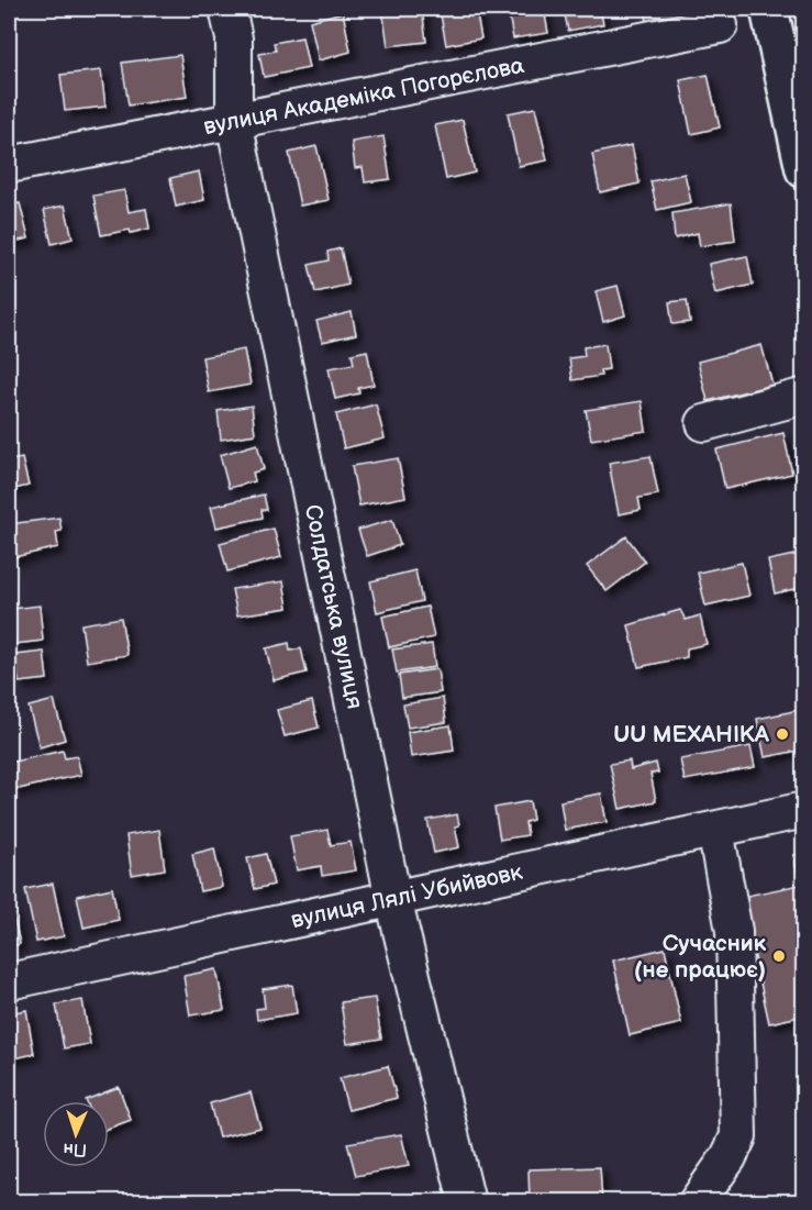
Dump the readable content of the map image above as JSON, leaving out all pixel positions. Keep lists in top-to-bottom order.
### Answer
{
  "streets": {
    "street": ["вулиця Академіка Погорєлова", "Солдатська вулиця", "вулиця Лялі Убийвовк"]
  },
  "crossings": [
    ["вулиця Академіка Погорєлова", "Солдатська вулиця"],
    ["Солдатська вулиця", "вулиця Лялі Убийвовк"]
  ],
  "places": ["UU МЕХАНІКА", "Сучасник (не працює)"],
  "north": "bottom"
}
